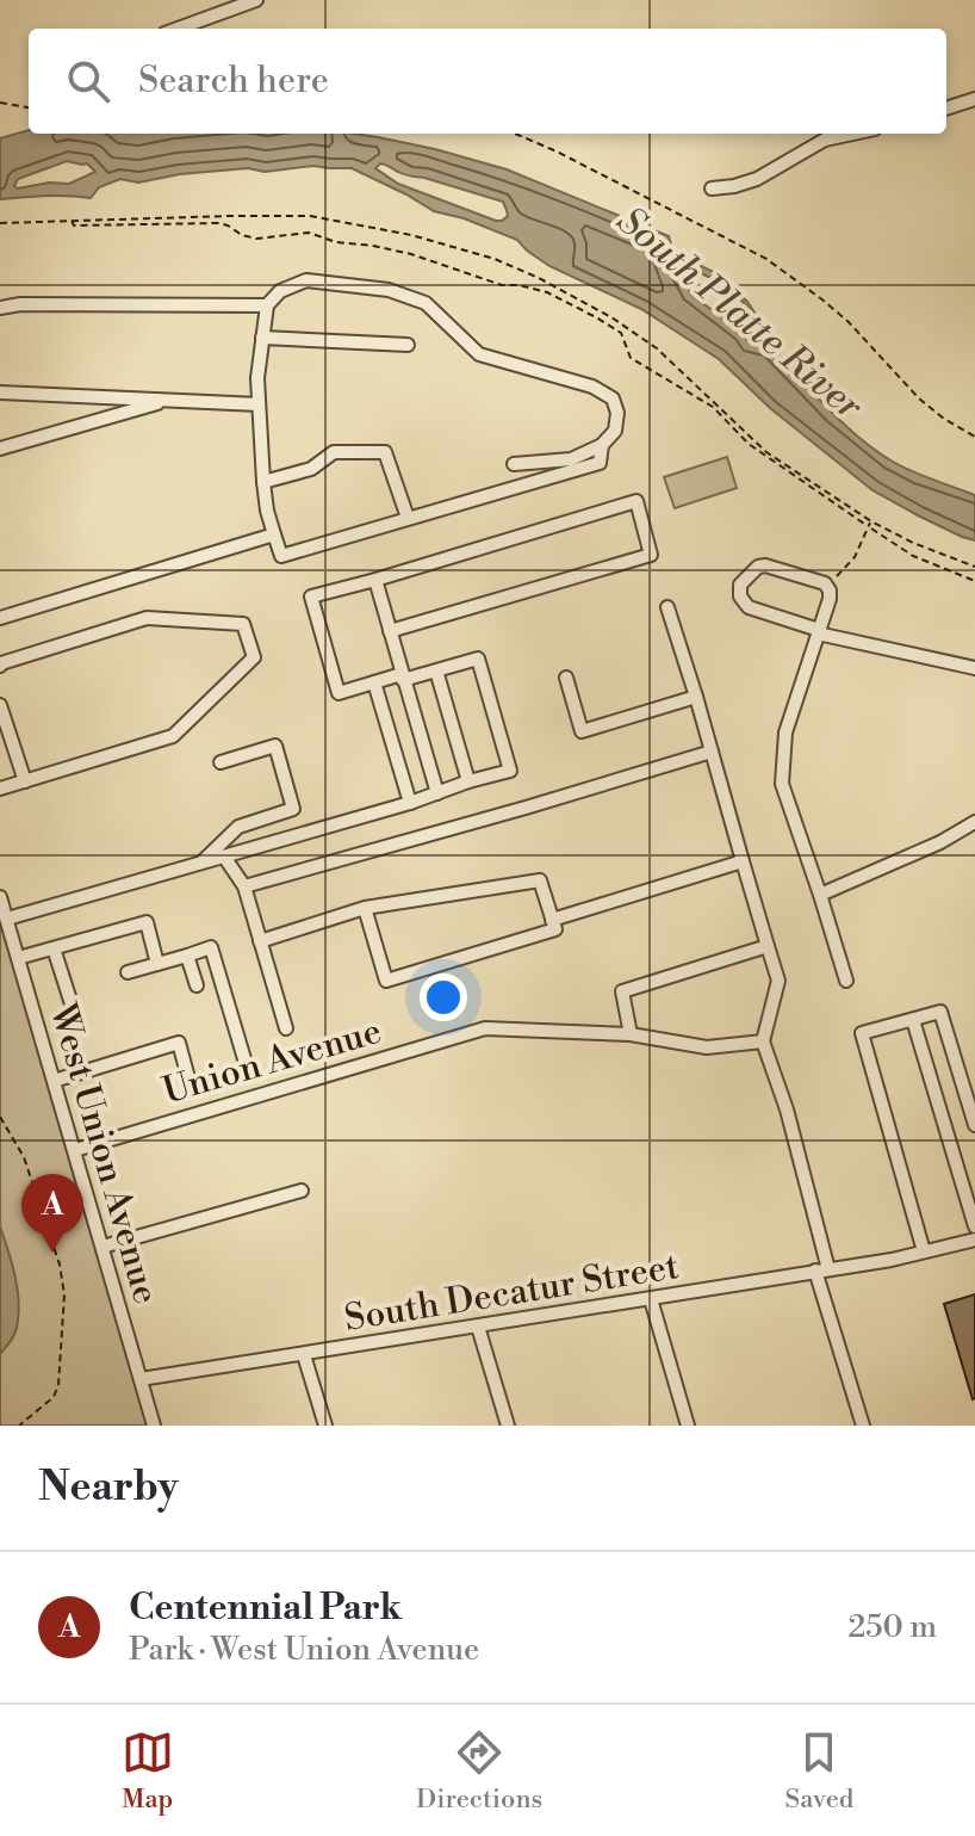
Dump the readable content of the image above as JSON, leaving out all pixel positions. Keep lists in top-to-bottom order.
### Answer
{
  "streets": {
    "street": ["Union Avenue", "West Union Avenue", "South Decatur Street"]
  },
  "crossings": [
    ["Union Avenue", "West Union Avenue"],
    ["West Union Avenue", "South Decatur Street"]
  ],
  "water": ["South Platte River"],
  "page": {
    "search": "Search here",
    "pins": "A",
    "heading": "Nearby",
    "list": [
      {
        "mark": "A",
        "name": "Centennial Park",
        "note": "Park · West Union Avenue",
        "value": "250 m"
      }
    ],
    "nav": ["Map", "Directions", "Saved"]
  }
}
